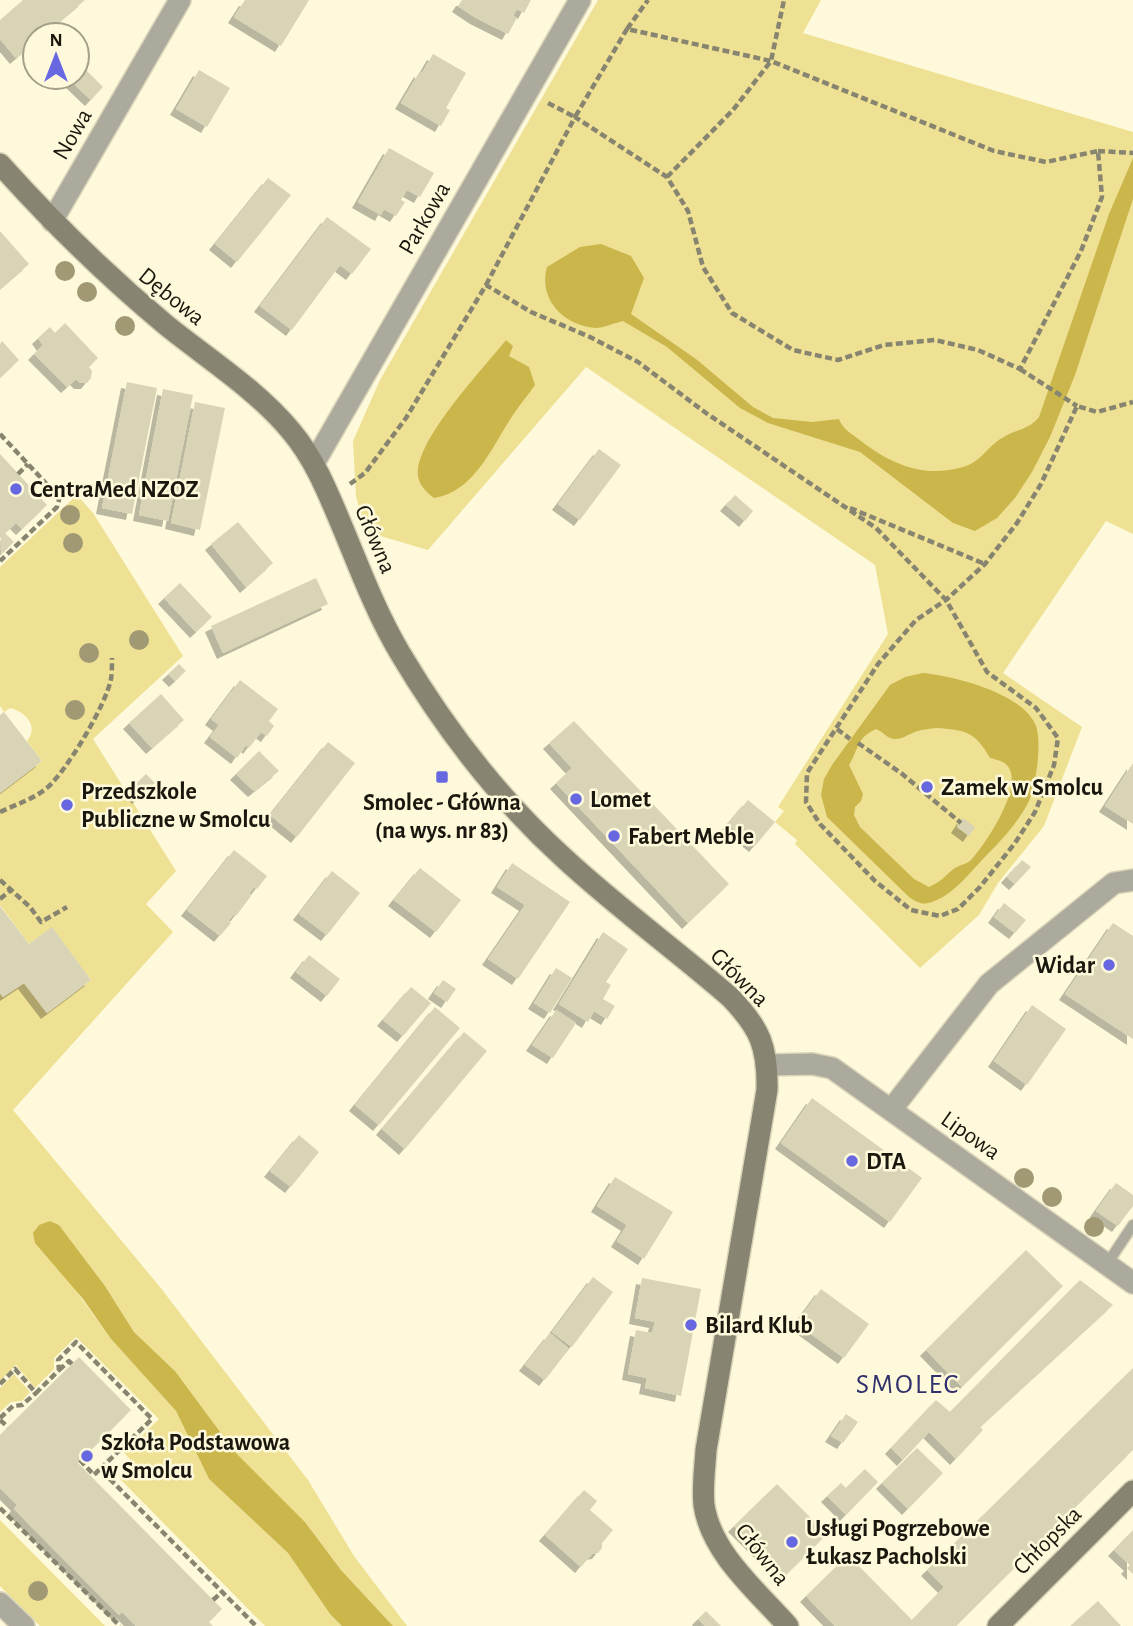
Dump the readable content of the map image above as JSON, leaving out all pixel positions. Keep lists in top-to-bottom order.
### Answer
{
  "streets": {
    "street": [
      "Nowa",
      "Parkowa",
      "Dębowa",
      "Główna",
      "Lipowa",
      "Chłopska"
    ]
  },
  "crossings": [
    ["Nowa", "Dębowa"],
    ["Parkowa", "Dębowa"],
    ["Parkowa", "Główna"],
    ["Dębowa", "Główna"],
    ["Główna", "Lipowa"]
  ],
  "districts": ["SMOLEC"],
  "places": {
    "other": [
      "CentraMed NZOZ",
      "Zamek w Smolcu",
      "Lomet",
      "Przedszkole Publiczne w Smolcu",
      "Fabert Meble",
      "Widar",
      "DTA",
      "Bilard Klub",
      "Szkoła Podstawowa w Smolcu",
      "Usługi Pogrzebowe Łukasz Pacholski"
    ],
    "transit": ["Smolec - Główna (na wys. nr 83)"]
  },
  "north": "top"
}
